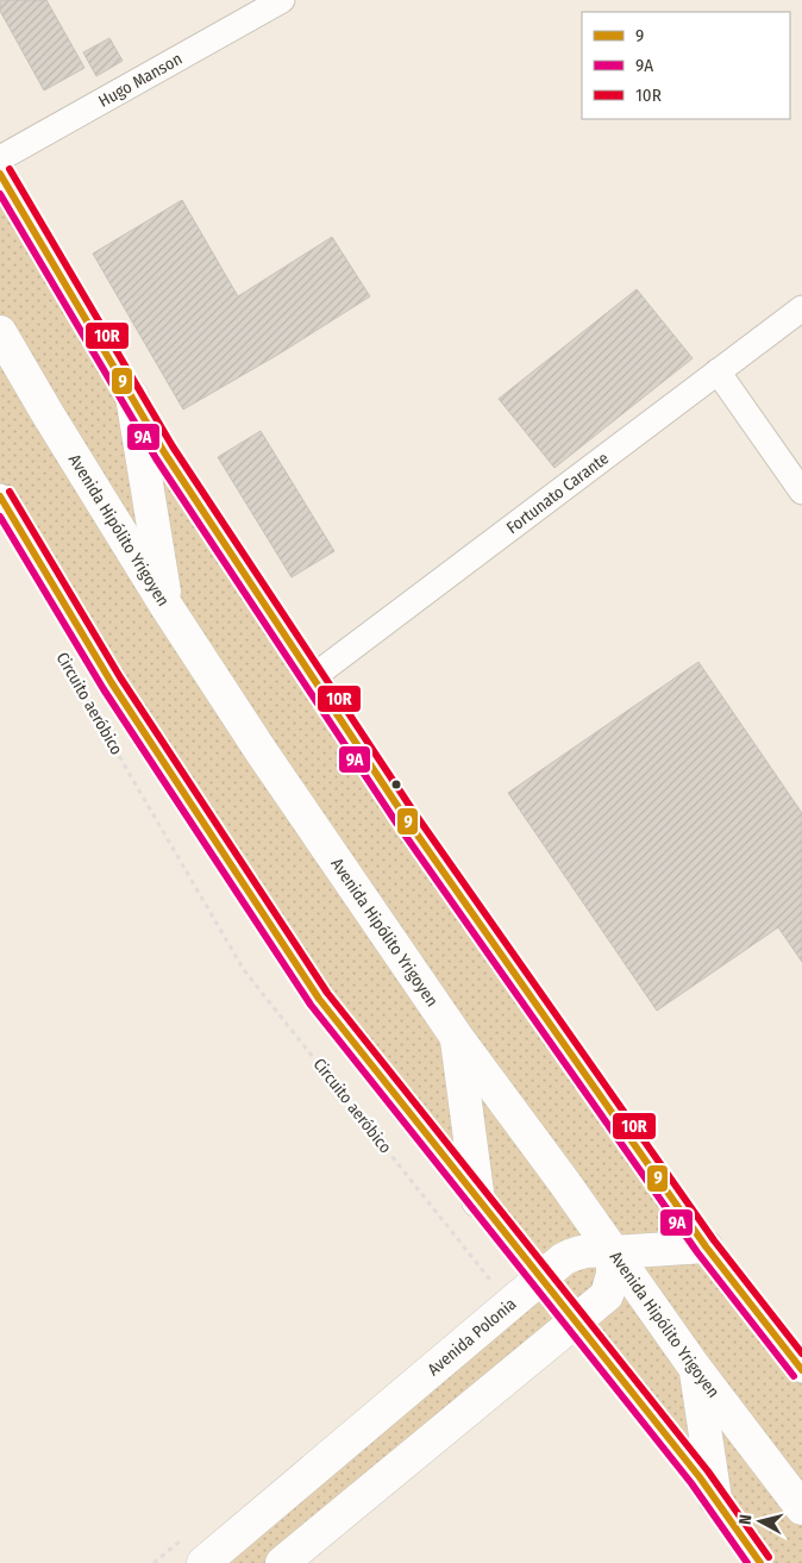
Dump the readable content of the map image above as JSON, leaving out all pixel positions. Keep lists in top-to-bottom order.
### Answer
{
  "streets": {
    "main road": ["Avenida Hipólito Yrigoyen", "Avenida Polonia"],
    "street": ["Hugo Manson", "Fortunato Carante"],
    "path": ["Circuito aeróbico"]
  },
  "crossings": [
    ["Avenida Hipólito Yrigoyen", "Avenida Polonia"]
  ],
  "lines": ["transit line 10R", "transit line 9", "transit line 9A"],
  "legend": ["9", "9A", "10R"],
  "north": "left"
}
